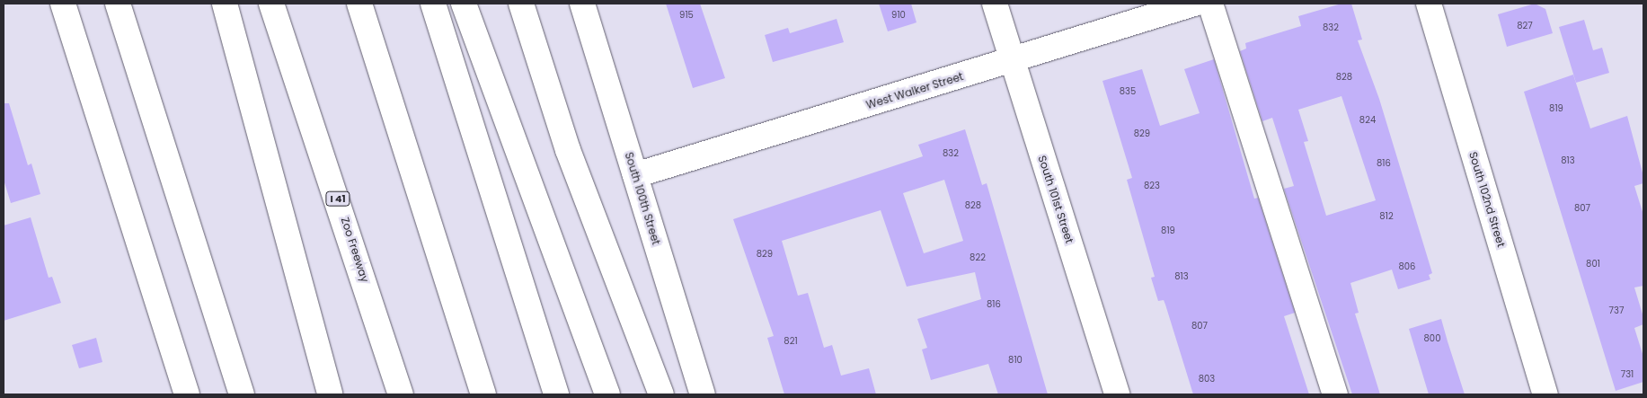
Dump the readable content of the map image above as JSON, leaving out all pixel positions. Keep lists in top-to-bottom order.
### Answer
{
  "streets": {
    "main road": [
      "West Walker Street",
      "I 41",
      "South 100th Street",
      "South 101st Street",
      "South 102nd Street",
      "Zoo Freeway"
    ]
  },
  "crossings": [
    ["West Walker Street", "South 100th Street"],
    ["West Walker Street", "South 101st Street"]
  ],
  "house_numbers": [
    "915",
    "910",
    "827",
    "832",
    "828",
    "835",
    "819",
    "824",
    "829",
    "832",
    "813",
    "816",
    "823",
    "828",
    "807",
    "812",
    "819",
    "829",
    "822",
    "801",
    "806",
    "813",
    "816",
    "737",
    "807",
    "800",
    "821",
    "810",
    "731",
    "803"
  ]
}
